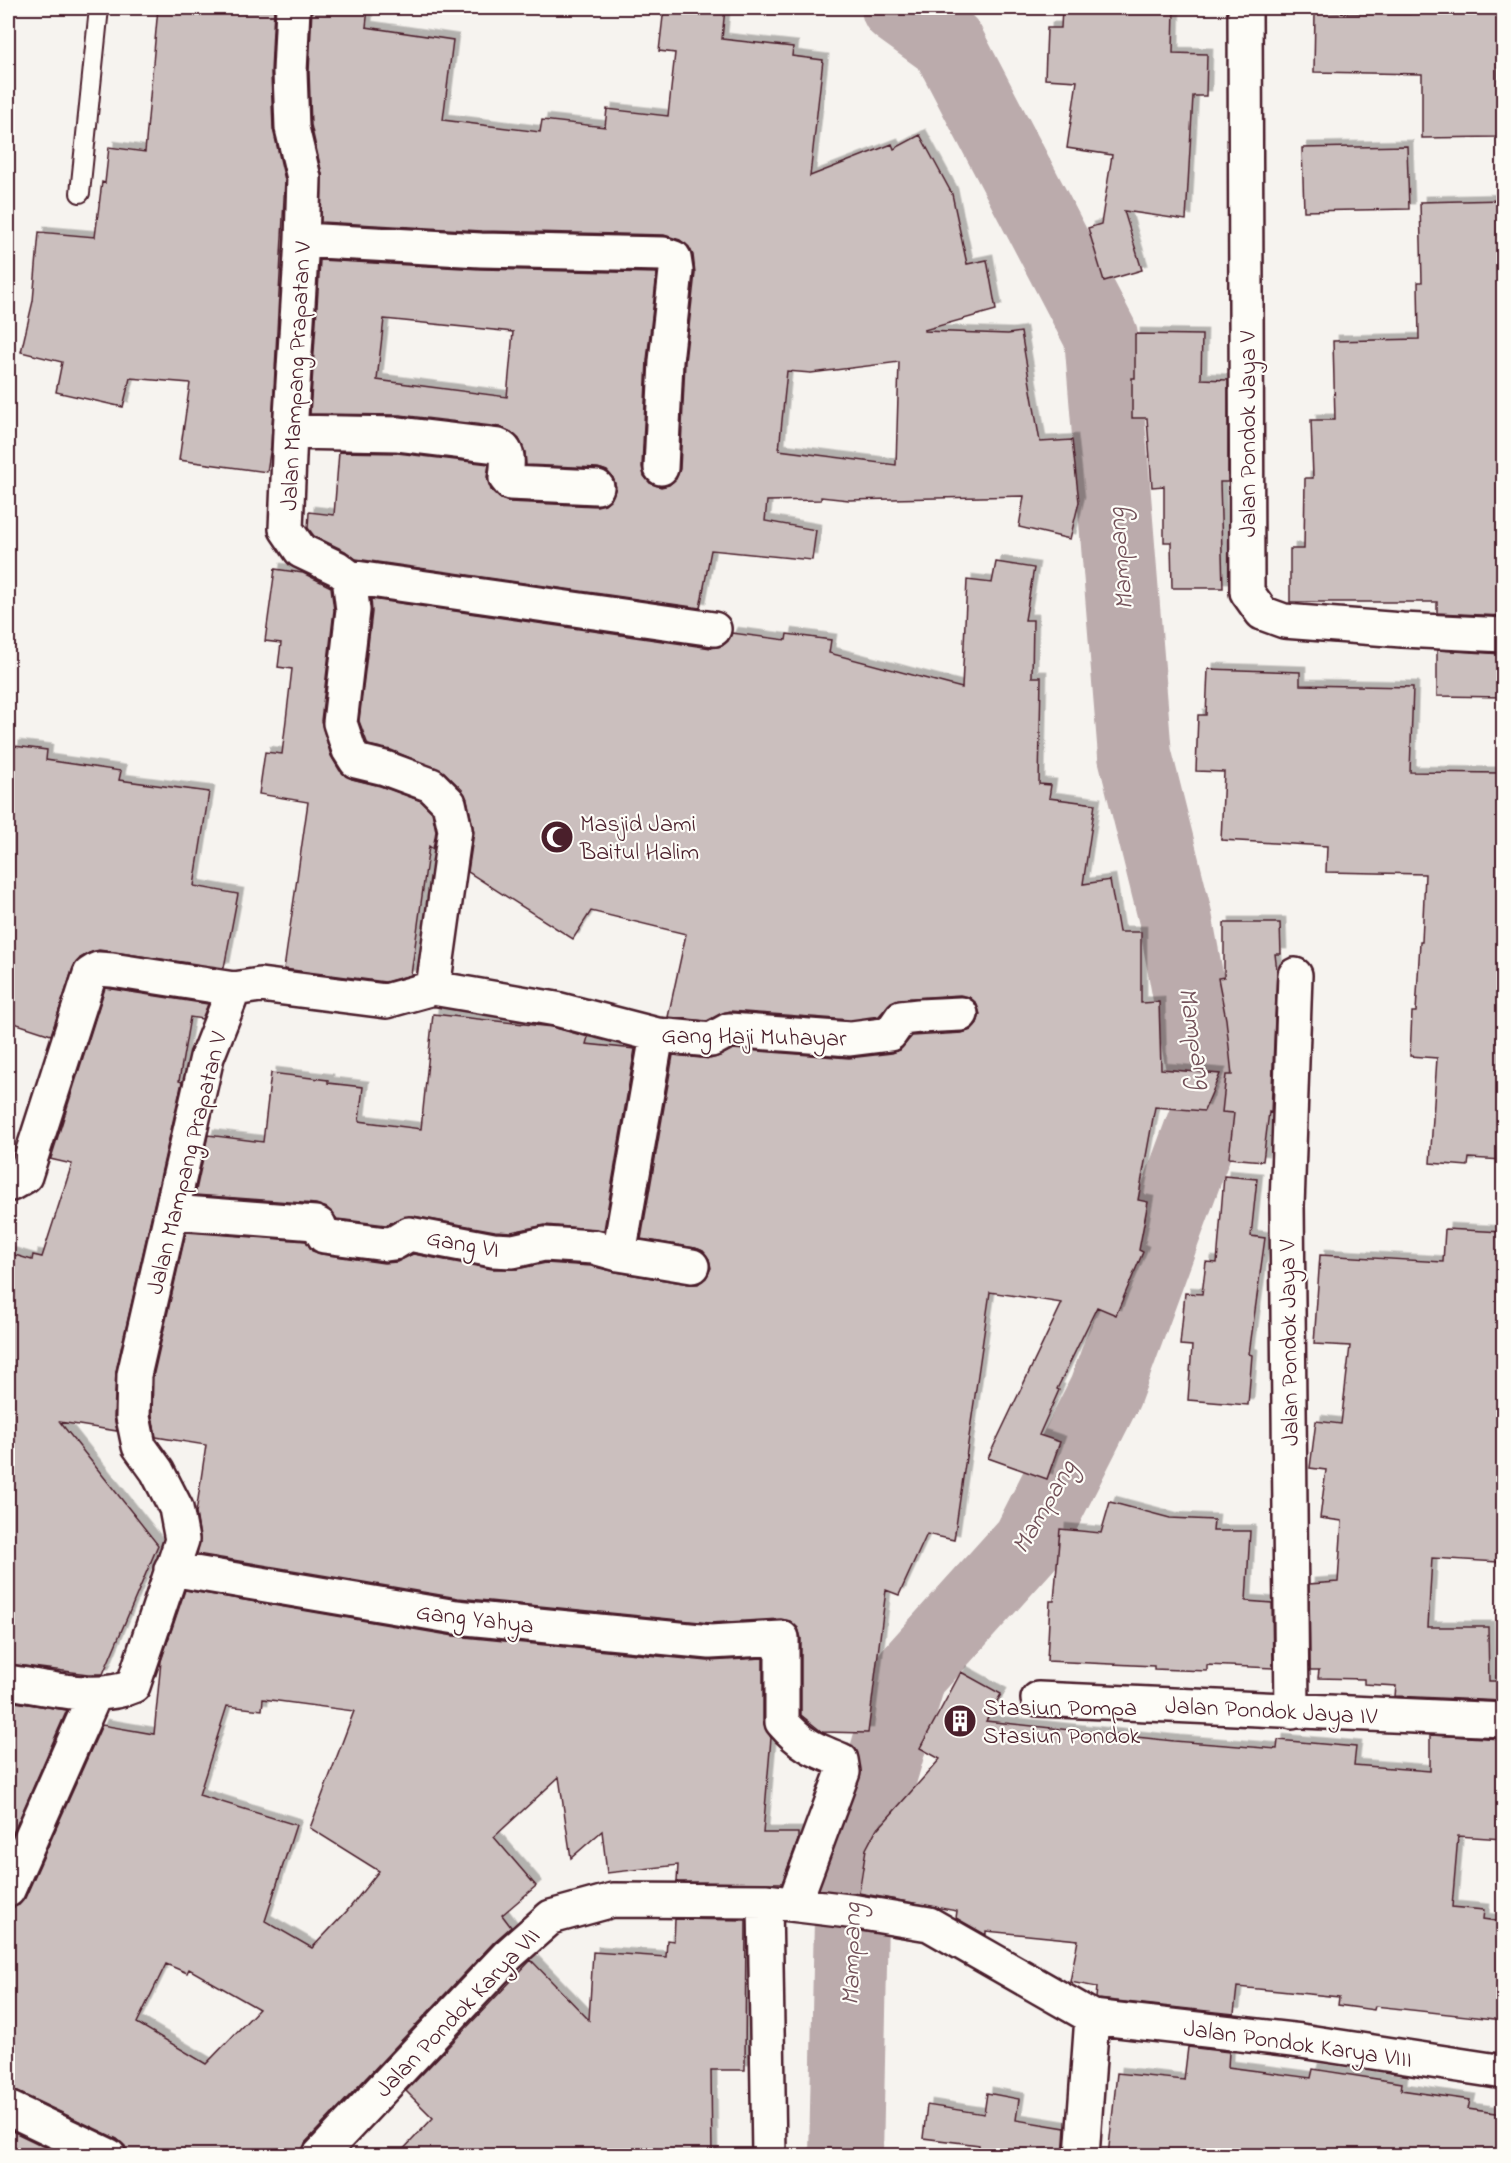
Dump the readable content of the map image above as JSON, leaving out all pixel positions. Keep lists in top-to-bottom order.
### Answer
{
  "streets": {
    "street": [
      "Jalan Mampang Prapatan V",
      "Jalan Pondok Jaya V",
      "Gang Haji Muhayar",
      "Gang VI",
      "Gang Yahya",
      "Jalan Pondok Jaya IV",
      "Jalan Pondok Karya VII",
      "Jalan Pondok Karya VIII"
    ]
  },
  "crossings": [
    ["Jalan Mampang Prapatan V", "Gang VI"],
    ["Jalan Mampang Prapatan V", "Gang Yahya"],
    ["Jalan Pondok Jaya V", "Jalan Pondok Jaya IV"],
    ["Gang Yahya", "Jalan Pondok Karya VII"],
    ["Jalan Pondok Karya VII", "Jalan Pondok Karya VIII"]
  ],
  "water": ["Mampang"],
  "places": {
    "mosque": ["Masjid Jami Baitul Halim"],
    "building": ["Stasiun Pompa Stasiun Pondok"]
  }
}
